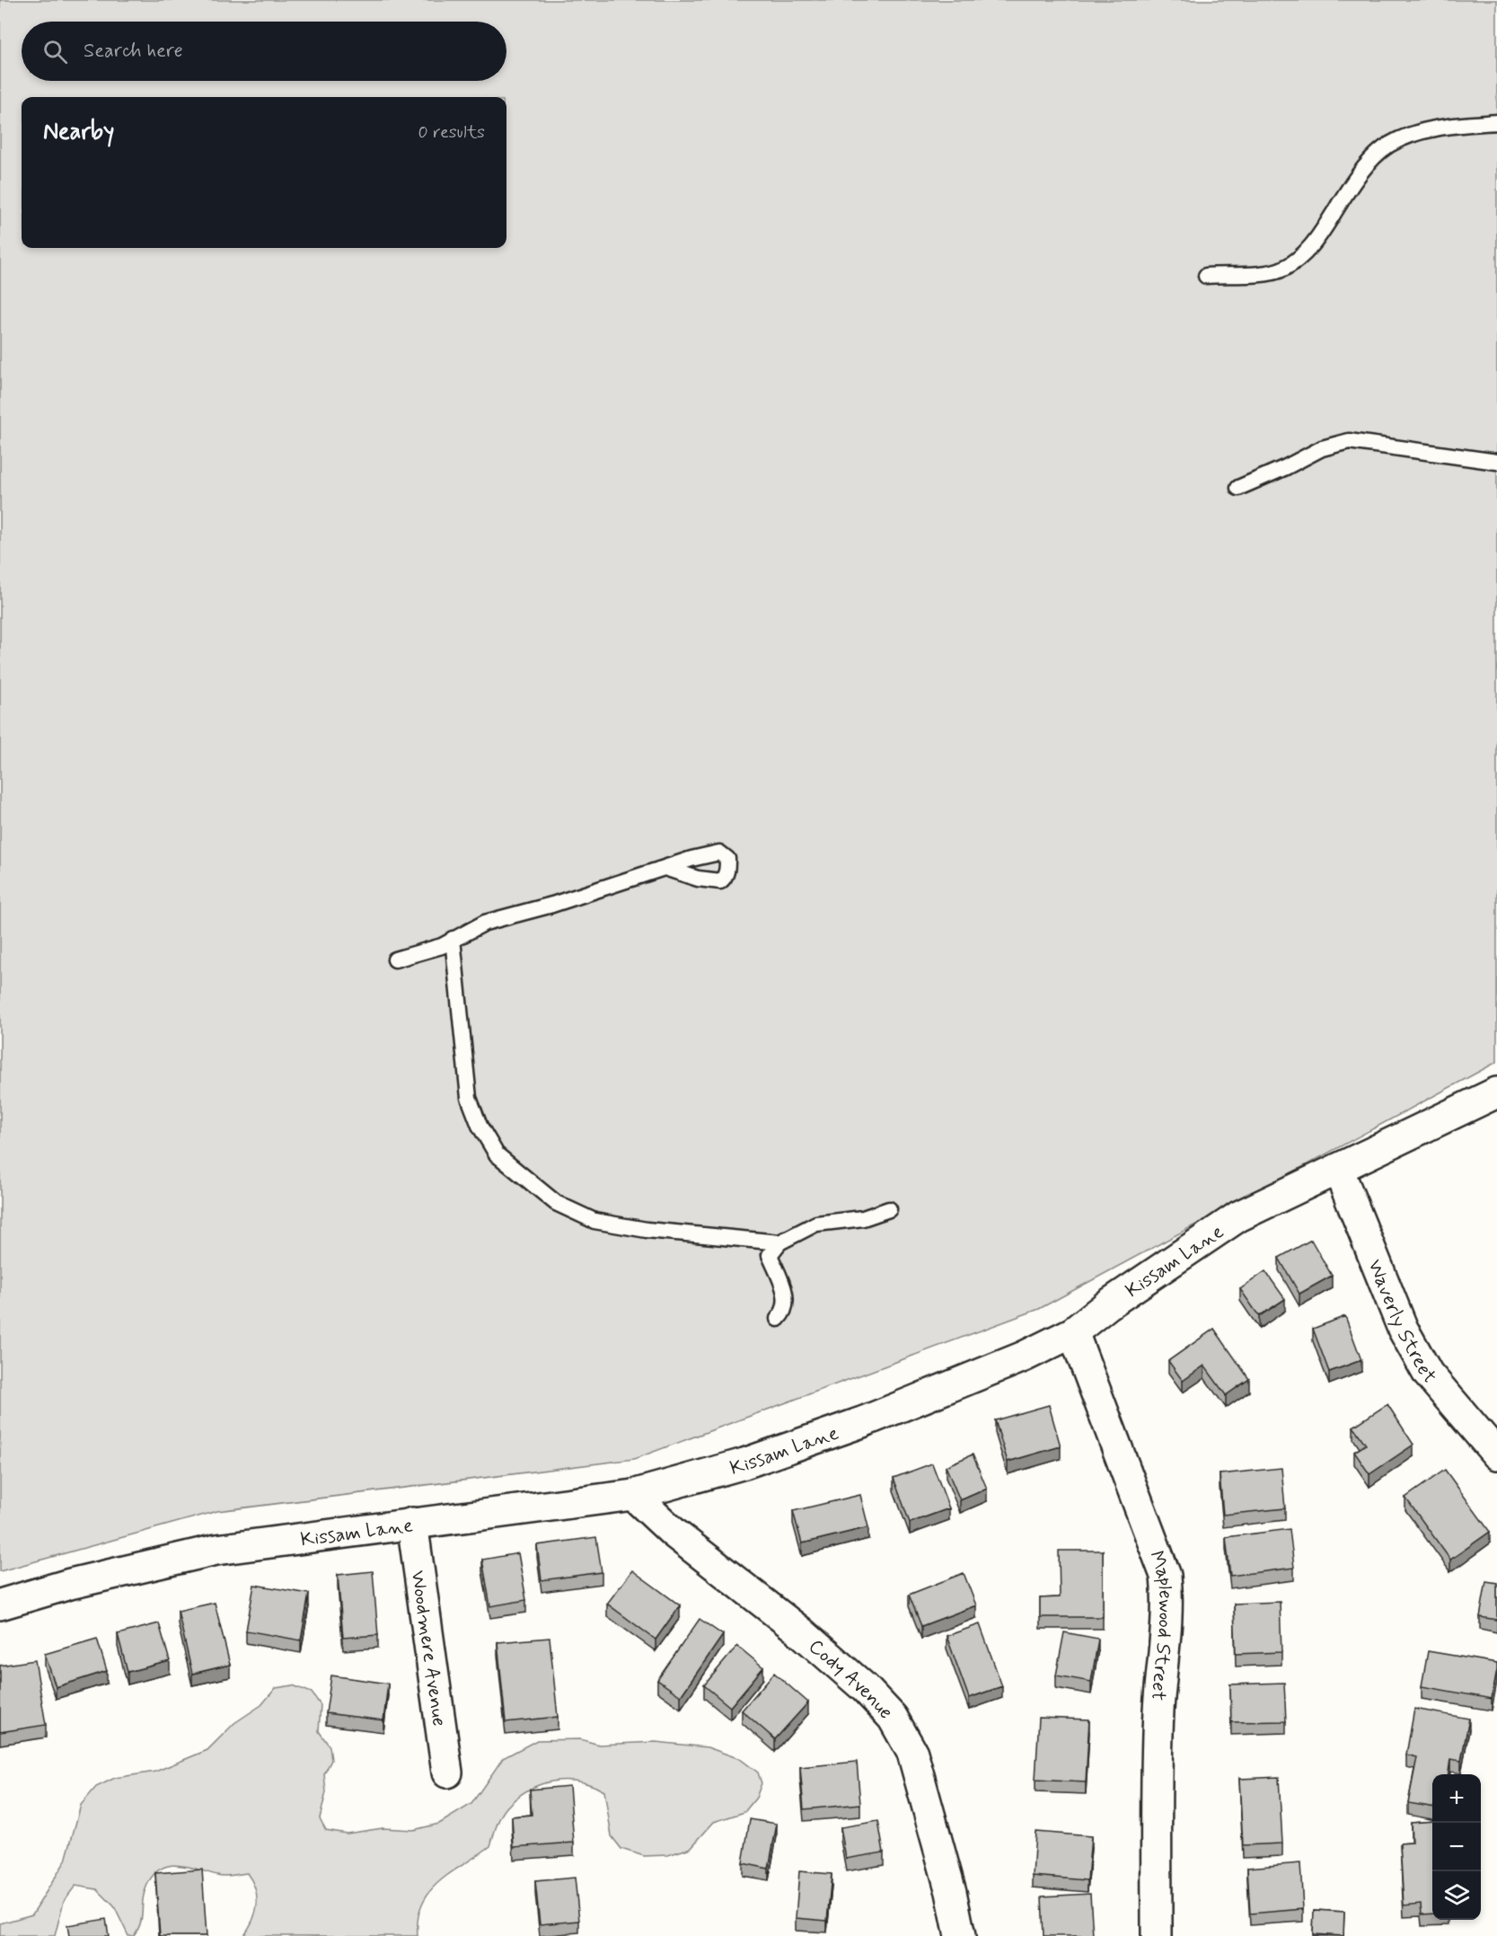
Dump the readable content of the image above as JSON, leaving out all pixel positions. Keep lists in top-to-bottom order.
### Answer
{
  "streets": {
    "street": [
      "Kissam Lane",
      "Waverly Street",
      "Maplewood Street",
      "Woodmere Avenue",
      "Cody Avenue"
    ]
  },
  "crossings": [
    ["Kissam Lane", "Waverly Street"],
    ["Kissam Lane", "Maplewood Street"],
    ["Kissam Lane", "Woodmere Avenue"],
    ["Kissam Lane", "Cody Avenue"]
  ],
  "page": {
    "search": "Search here",
    "heading": ["Nearby", "0 results"],
    "map_buttons": ["+", "−"]
  }
}
